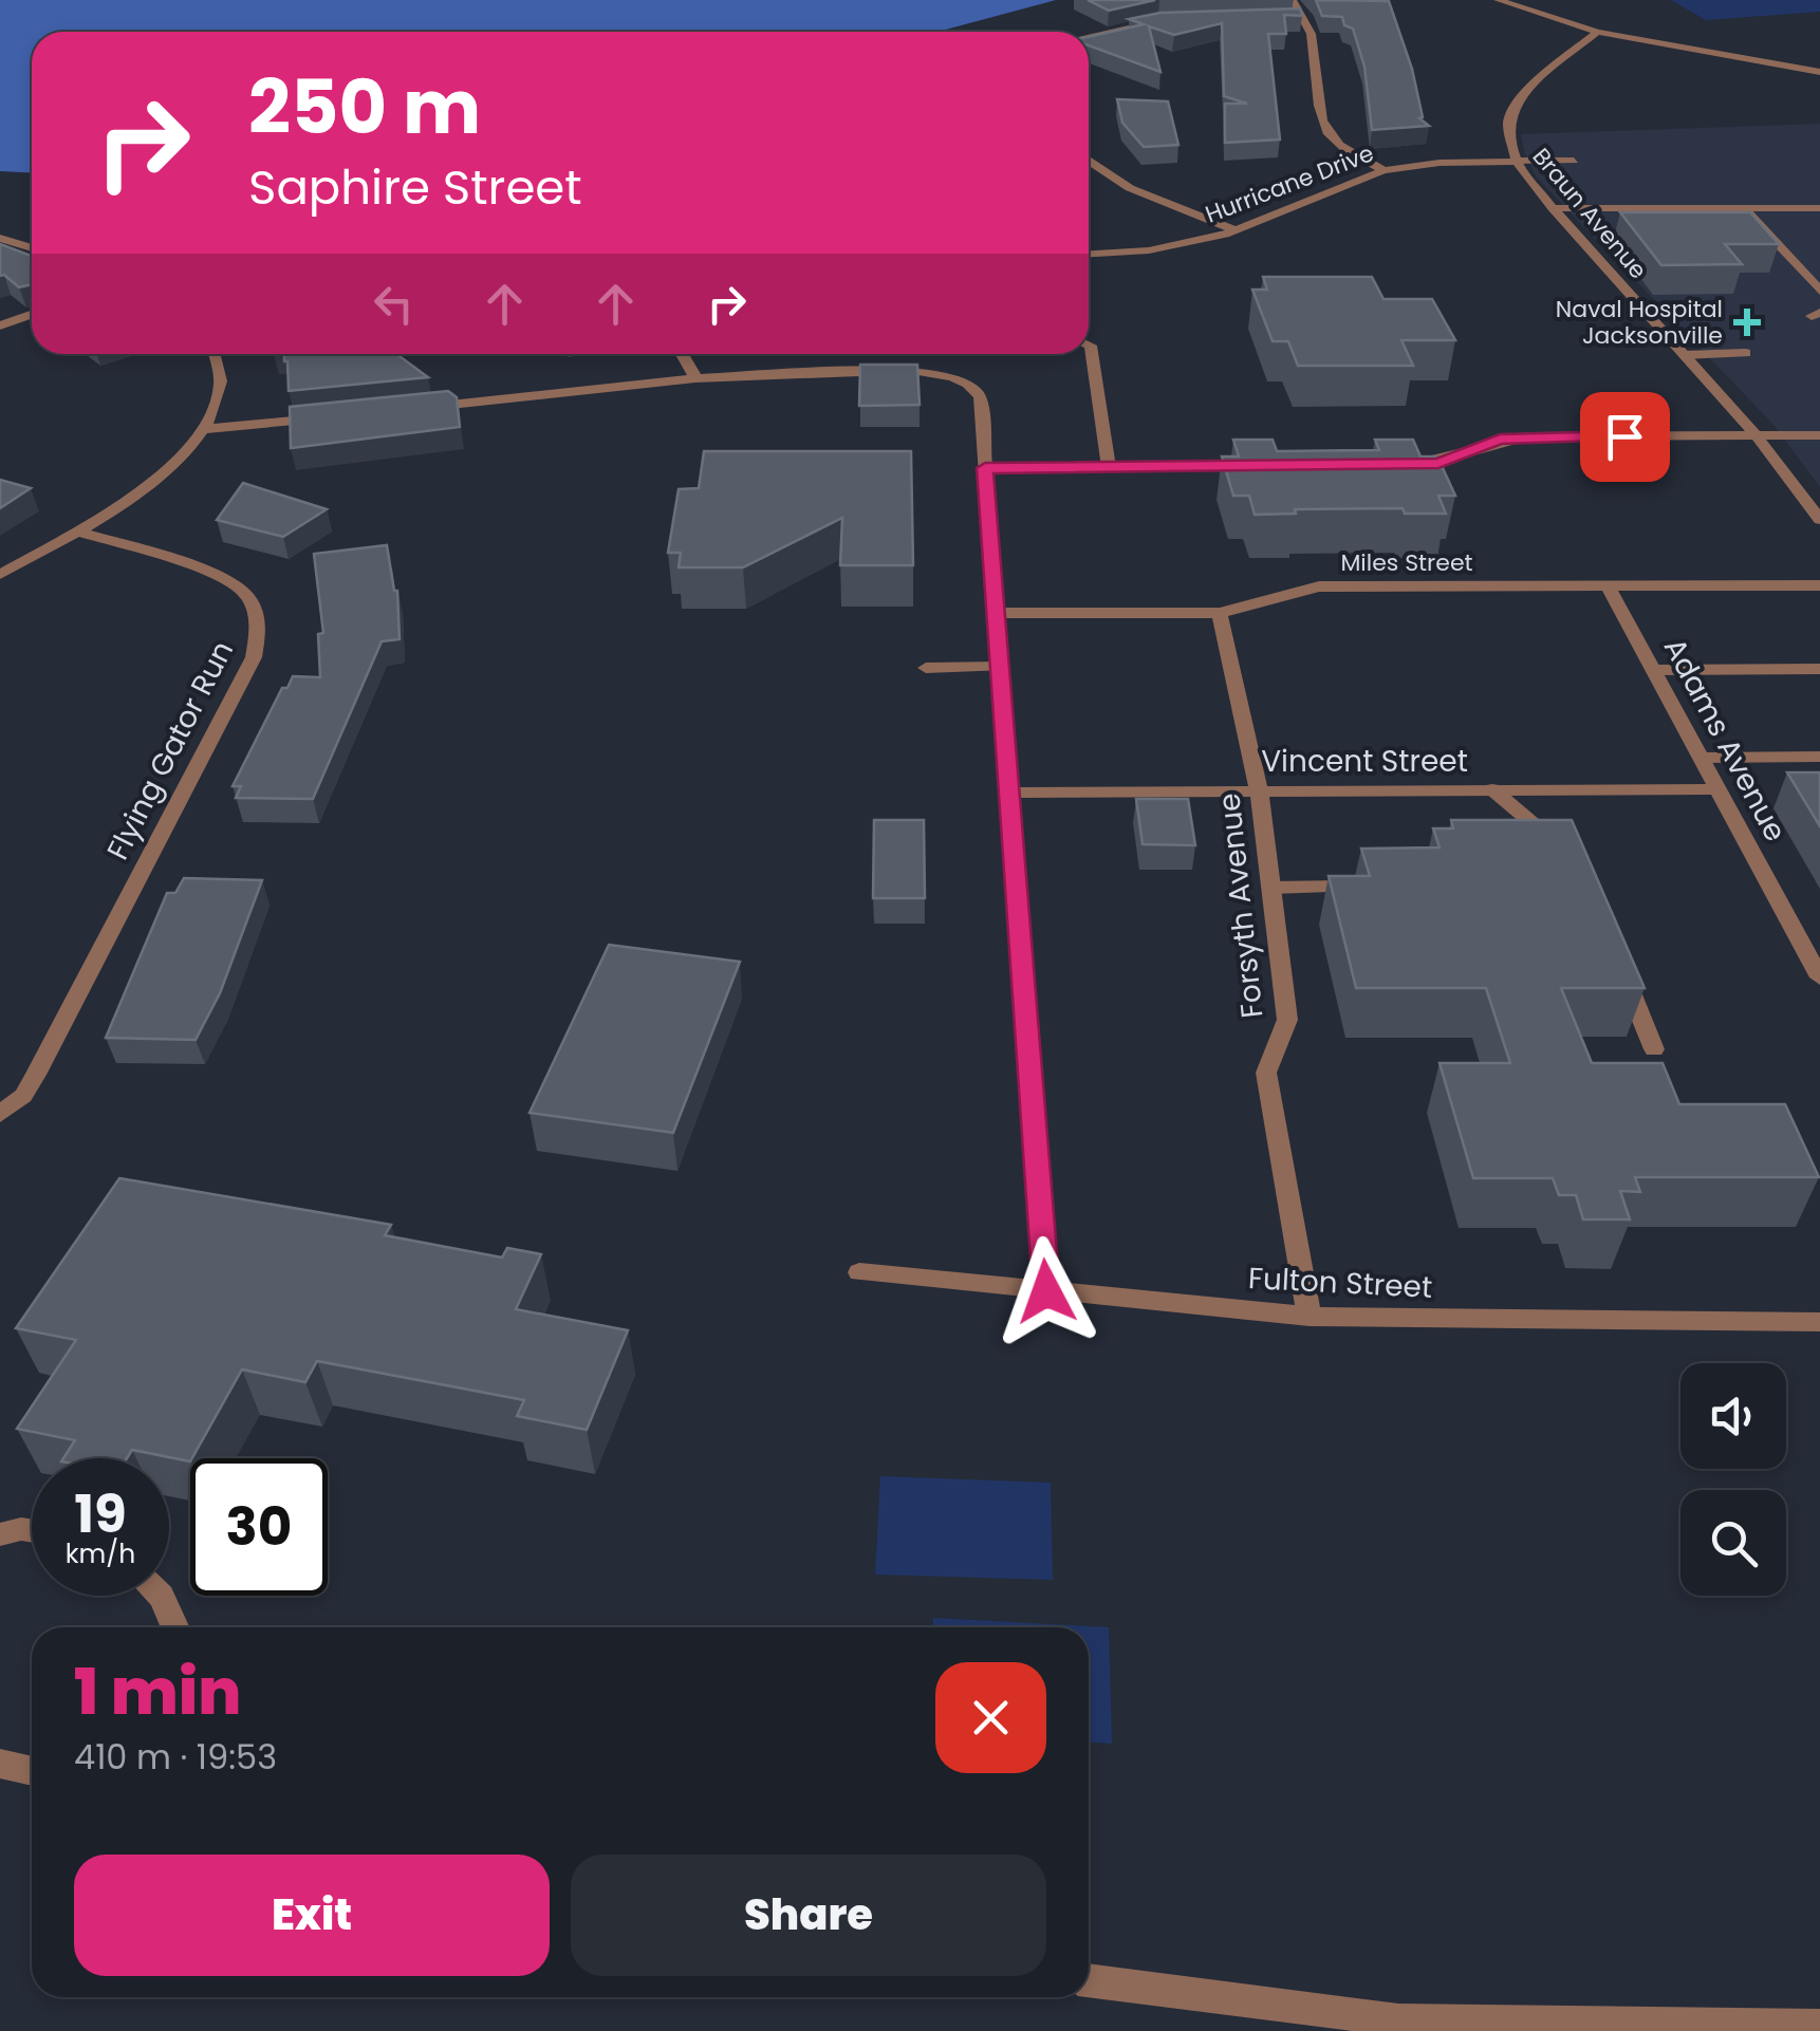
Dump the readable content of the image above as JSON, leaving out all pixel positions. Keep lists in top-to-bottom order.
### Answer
{
  "streets": {
    "street": [
      "Hurricane Drive",
      "Braun Avenue",
      "Miles Street",
      "Adams Avenue",
      "Flying Gator Run",
      "Vincent Street",
      "Forsyth Avenue",
      "Fulton Street"
    ]
  },
  "crossings": [
    ["Hurricane Drive", "Braun Avenue"],
    ["Miles Street", "Adams Avenue"],
    ["Miles Street", "Forsyth Avenue"],
    ["Adams Avenue", "Vincent Street"],
    ["Vincent Street", "Forsyth Avenue"],
    ["Forsyth Avenue", "Fulton Street"]
  ],
  "places": {
    "health": ["Naval Hospital Jacksonville"]
  },
  "page": {
    "turn": ["250 m", "Saphire Street"],
    "speed": "19 km/h",
    "limit": "30",
    "heading": ["1 min", "410 m · 19:53"],
    "buttons": ["Exit", "Share"]
  }
}
